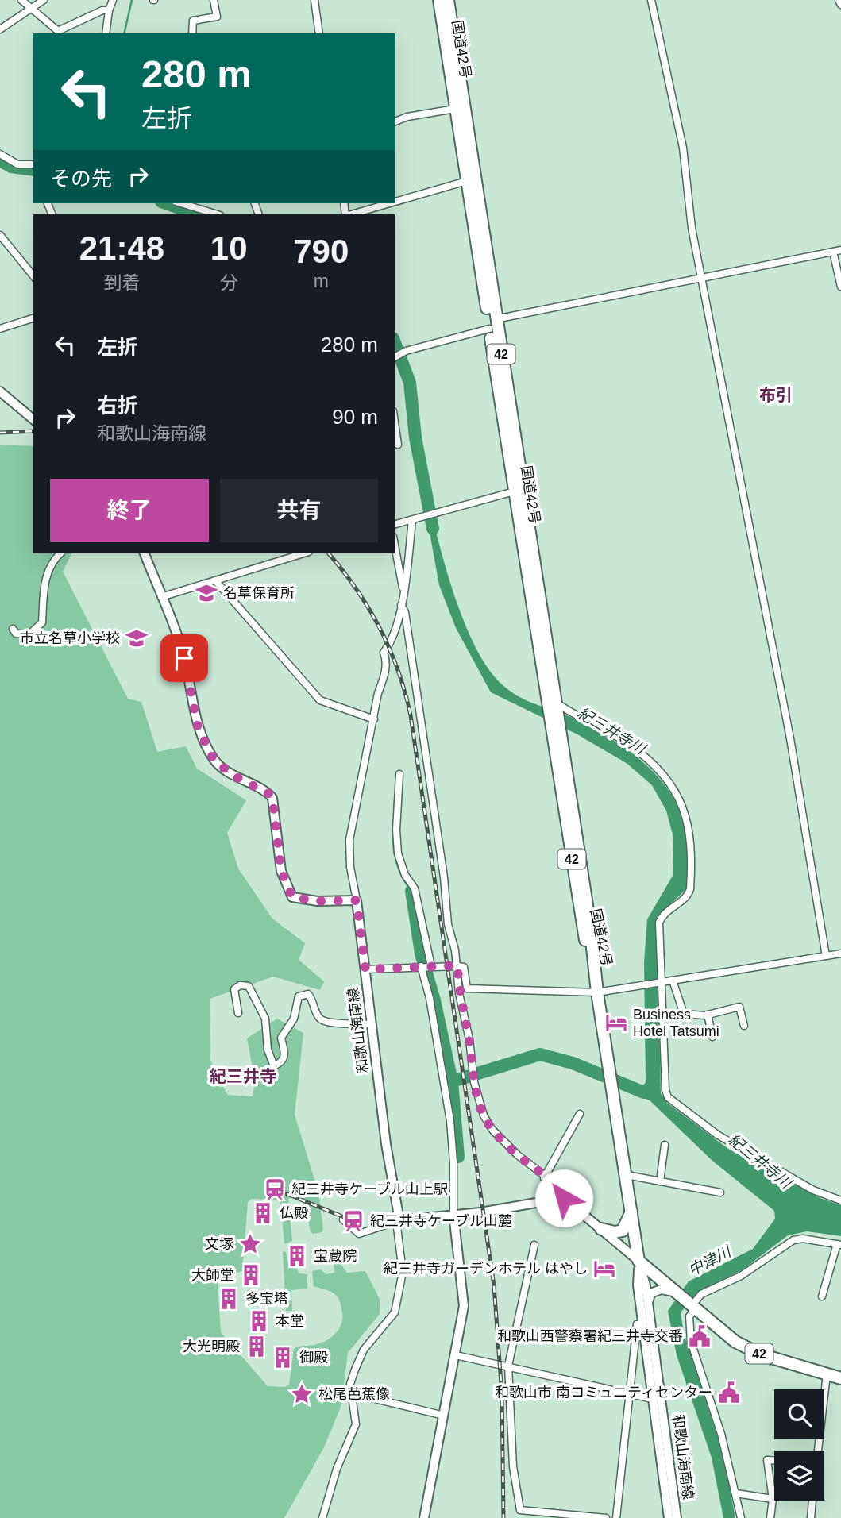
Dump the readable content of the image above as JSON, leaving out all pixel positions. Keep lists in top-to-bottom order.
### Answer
{
  "streets": {
    "highway": ["国道42号", "42"],
    "main road": ["和歌山海南線"]
  },
  "crossings": [
    ["国道42号", "42"],
    ["国道42号", "和歌山海南線"],
    ["42", "和歌山海南線"]
  ],
  "districts": ["布引", "紀三井寺"],
  "water": ["紀三井寺川", "中津川"],
  "places": {
    "school or university": ["名草保育所", "市立名草小学校"],
    "hotel": ["Business Hotel Tatsumi", "紀三井寺ガーデンホテル はやし"],
    "station": ["紀三井寺ケーブル山上駅", "紀三井寺ケーブル山麓"],
    "building": [
      "仏殿",
      "宝蔵院",
      "大師堂",
      "多宝塔",
      "本堂",
      "大光明殿",
      "御殿"
    ],
    "place": ["文塚", "松尾芭蕉像"],
    "public building": ["和歌山西警察署紀三井寺交番", "和歌山市 南コミュニティセンター"]
  },
  "page": {
    "turn": ["280 m", "左折"],
    "then": "その先",
    "eta": [
      "21:48",
      "到着",
      "10",
      "分",
      "790",
      "m"
    ],
    "list": [
      {
        "name": "左折",
        "value": "280 m"
      },
      {
        "name": "右折",
        "note": "和歌山海南線",
        "value": "90 m"
      }
    ],
    "buttons": ["終了", "共有"]
  }
}
